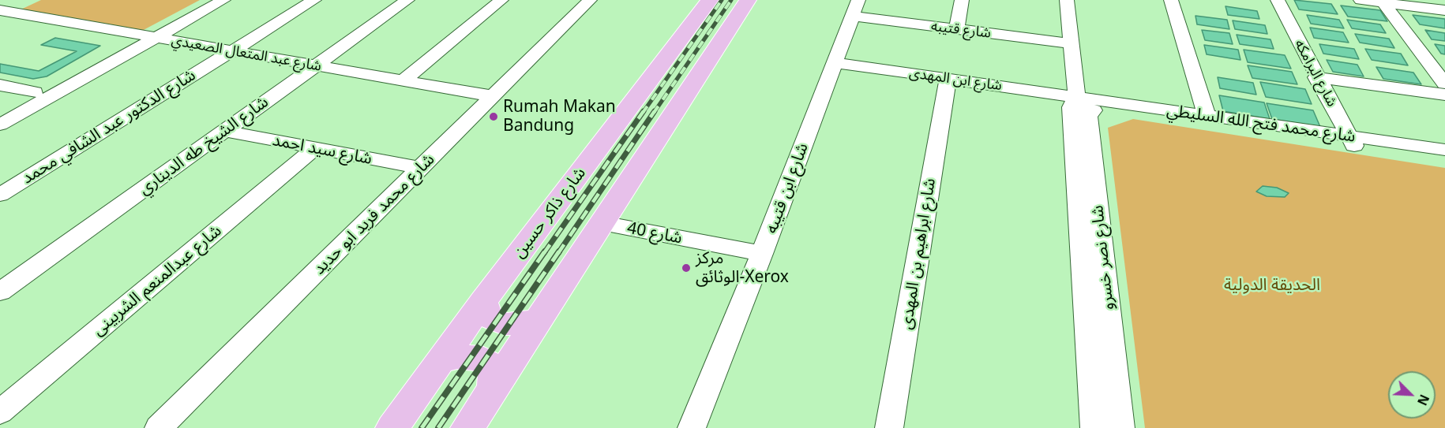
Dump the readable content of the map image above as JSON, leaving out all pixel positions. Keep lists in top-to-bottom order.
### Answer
{
  "streets": {
    "main road": ["شارع ذاكر حسين"],
    "street": [
      "شارع قتيبه",
      "شارع عبد المتعال الصعيدي",
      "شارع البرامكه",
      "شارع ابن المهدى",
      "شارع محمد فتح الله السليطي",
      "شارع الدكتور عبد الشافي محمد",
      "شارع الشيخ طه الديناري",
      "شارع سيد احمد",
      "شارع ابن قتيبه",
      "شارع محمد فريد ابو حديد",
      "شارع 40",
      "شارع ابراهيم بن المهدى",
      "شارع نصر خسرو",
      "شارع عبدالمنعم الشربينى"
    ]
  },
  "crossings": [
    ["شارع قتيبه", "شارع ابن قتيبه"],
    ["شارع قتيبه", "شارع نصر خسرو"],
    ["شارع عبد المتعال الصعيدي", "شارع الدكتور عبد الشافي محمد"],
    ["شارع عبد المتعال الصعيدي", "شارع الشيخ طه الديناري"],
    ["شارع عبد المتعال الصعيدي", "شارع محمد فريد ابو حديد"],
    ["شارع البرامكه", "شارع محمد فتح الله السليطي"],
    ["شارع ابن المهدى", "شارع محمد فتح الله السليطي"],
    ["شارع ابن المهدى", "شارع ابن قتيبه"],
    ["شارع ابن المهدى", "شارع ابراهيم بن المهدى"],
    ["شارع ابن المهدى", "شارع نصر خسرو"],
    ["شارع محمد فتح الله السليطي", "شارع نصر خسرو"],
    ["شارع الشيخ طه الديناري", "شارع سيد احمد"],
    ["شارع سيد احمد", "شارع محمد فريد ابو حديد"],
    ["شارع سيد احمد", "شارع عبدالمنعم الشربينى"],
    ["شارع ابن قتيبه", "شارع 40"]
  ],
  "parks": ["الحديقة الدولية"],
  "places": ["Rumah Makan Bandung", "مركز الوثائق-Xerox"],
  "north": "bottom right"
}
